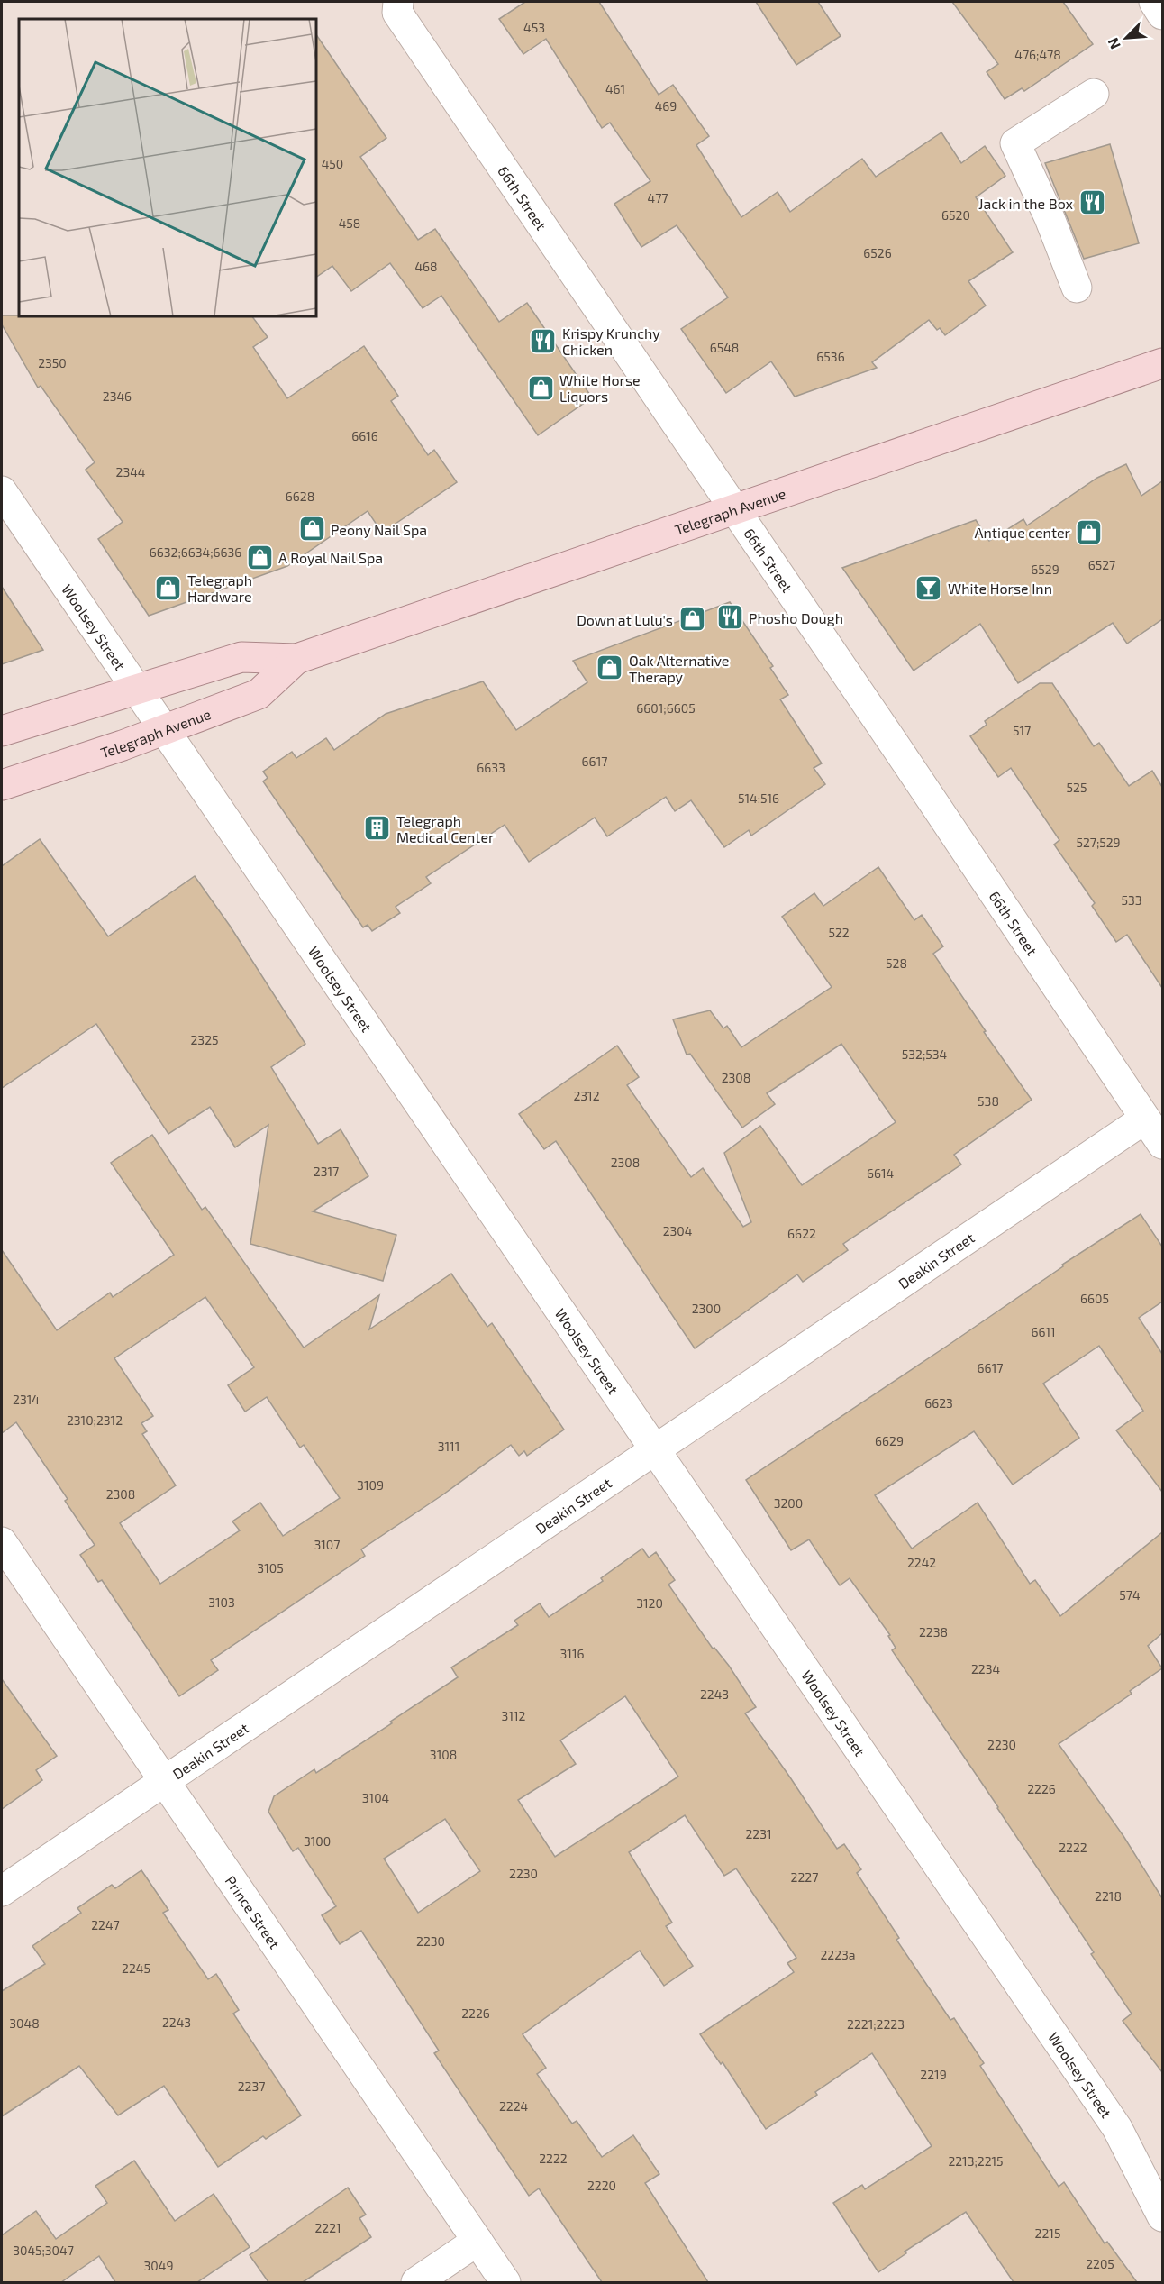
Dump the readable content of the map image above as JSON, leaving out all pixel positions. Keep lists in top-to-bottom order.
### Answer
{
  "streets": {
    "main road": ["Telegraph Avenue"],
    "street": [
      "66th Street",
      "Woolsey Street",
      "Deakin Street",
      "Prince Street"
    ]
  },
  "crossings": [
    ["66th Street", "Telegraph Avenue"],
    ["66th Street", "Deakin Street"],
    ["Telegraph Avenue", "Woolsey Street"],
    ["Woolsey Street", "Deakin Street"],
    ["Deakin Street", "Prince Street"]
  ],
  "places": {
    "restaurant": ["Jack in the Box", "Krispy Krunchy Chicken", "Phosho Dough"],
    "shop": [
      "White Horse Liquors",
      "Peony Nail Spa",
      "Antique center",
      "A Royal Nail Spa",
      "Telegraph Hardware",
      "Down at Lulu's",
      "Oak Alternative Therapy"
    ],
    "bar": ["White Horse Inn"],
    "building": ["Telegraph Medical Center"]
  },
  "house_numbers": [
    "453",
    "476;478",
    "461",
    "469",
    "450",
    "477",
    "6520",
    "458",
    "6526",
    "468",
    "6548",
    "6536",
    "2350",
    "2346",
    "6616",
    "2344",
    "6628",
    "6632;6634;6636",
    "6527",
    "6529",
    "6601;6605",
    "517",
    "6617",
    "6633",
    "525",
    "514;516",
    "527;529",
    "533",
    "522",
    "528",
    "2325",
    "532;534",
    "2308",
    "2312",
    "538",
    "2308",
    "2317",
    "6614",
    "2304",
    "6622",
    "6605",
    "2300",
    "6611",
    "6617",
    "2314",
    "6623",
    "2310;2312",
    "6629",
    "3111",
    "3109",
    "2308",
    "3200",
    "3107",
    "2242",
    "3105",
    "574",
    "3103",
    "3120",
    "2238",
    "3116",
    "2234",
    "2243",
    "3112",
    "2230",
    "3108",
    "2226",
    "3104",
    "2231",
    "3100",
    "2222",
    "2230",
    "2227",
    "2218",
    "2247",
    "2230",
    "2223a",
    "2245",
    "2226",
    "2243",
    "3048",
    "2221;2223",
    "2219",
    "2237",
    "2224",
    "2222",
    "2213;2215",
    "2220",
    "2221",
    "2215",
    "3045;3047",
    "2205",
    "3049"
  ],
  "north": "bottom left"
}
